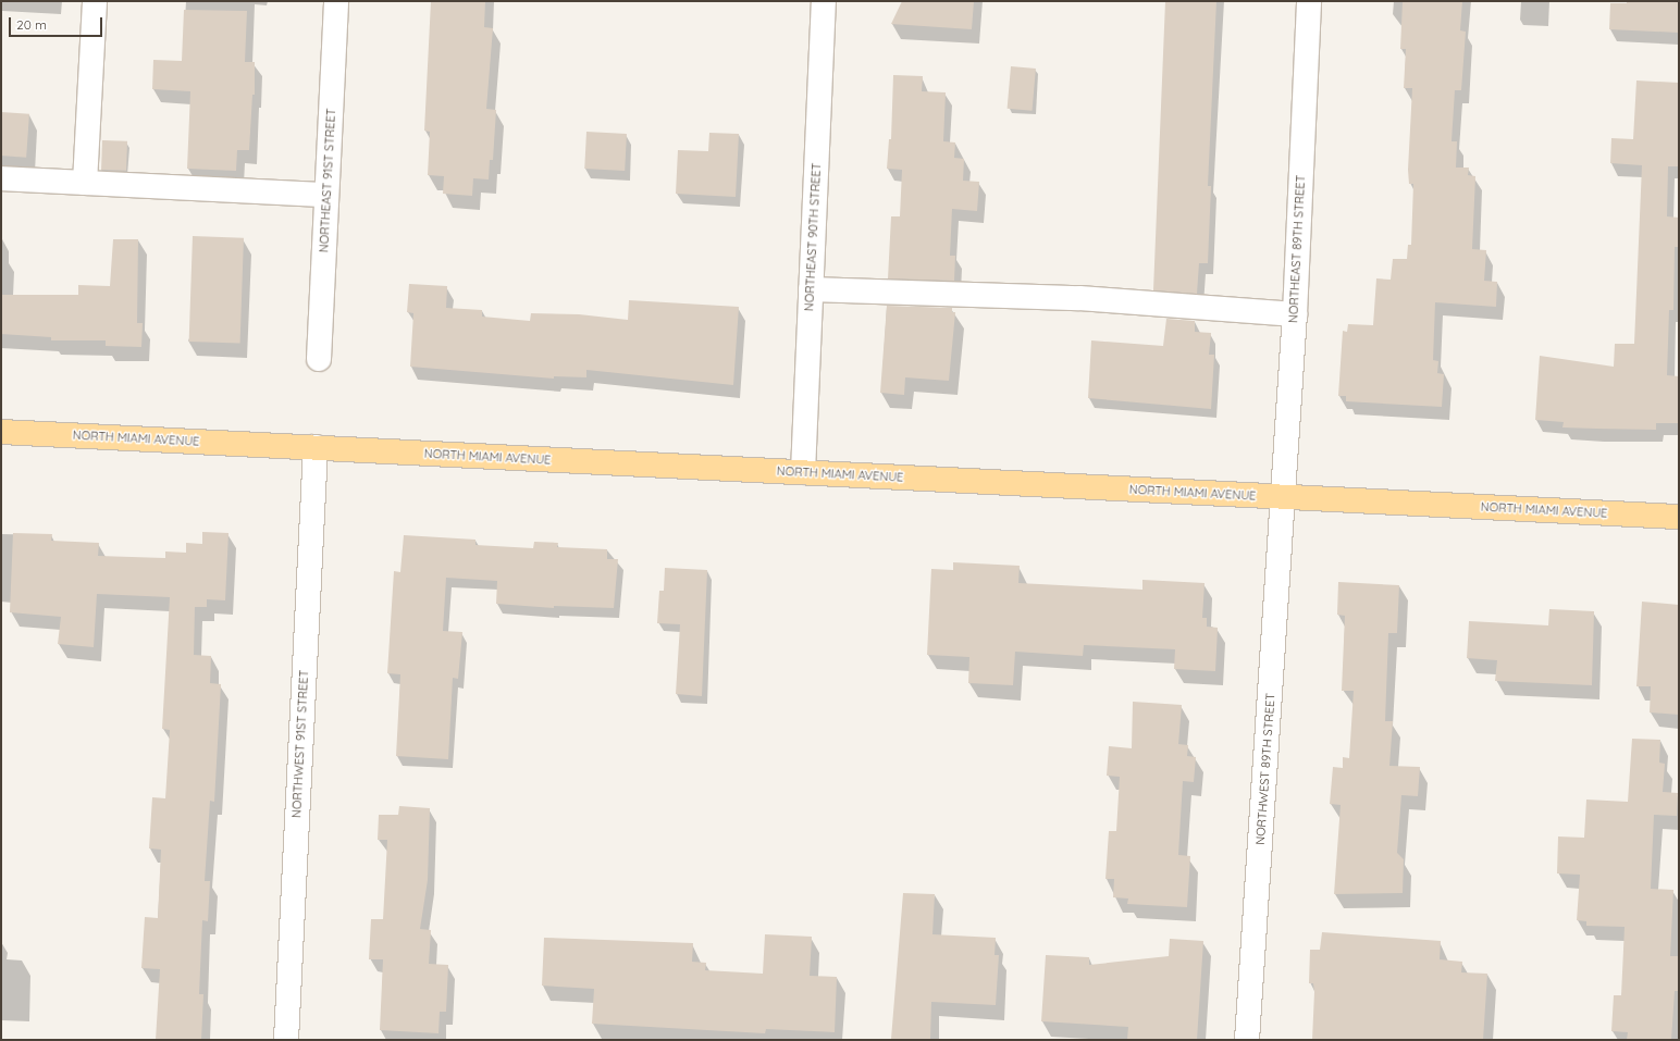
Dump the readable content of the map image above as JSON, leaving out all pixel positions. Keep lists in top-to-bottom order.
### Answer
{
  "streets": {
    "main road": ["NORTH MIAMI AVENUE"],
    "street": [
      "NORTHEAST 91ST STREET",
      "NORTHEAST 90TH STREET",
      "NORTHEAST 89TH STREET",
      "NORTHWEST 91ST STREET",
      "NORTHWEST 89TH STREET"
    ]
  },
  "crossings": [
    ["NORTHEAST 90TH STREET", "NORTH MIAMI AVENUE"],
    ["NORTHEAST 89TH STREET", "NORTH MIAMI AVENUE"],
    ["NORTHEAST 89TH STREET", "NORTHWEST 89TH STREET"],
    ["NORTH MIAMI AVENUE", "NORTHWEST 91ST STREET"],
    ["NORTH MIAMI AVENUE", "NORTHWEST 89TH STREET"]
  ],
  "scale_bar": "20 m"
}
